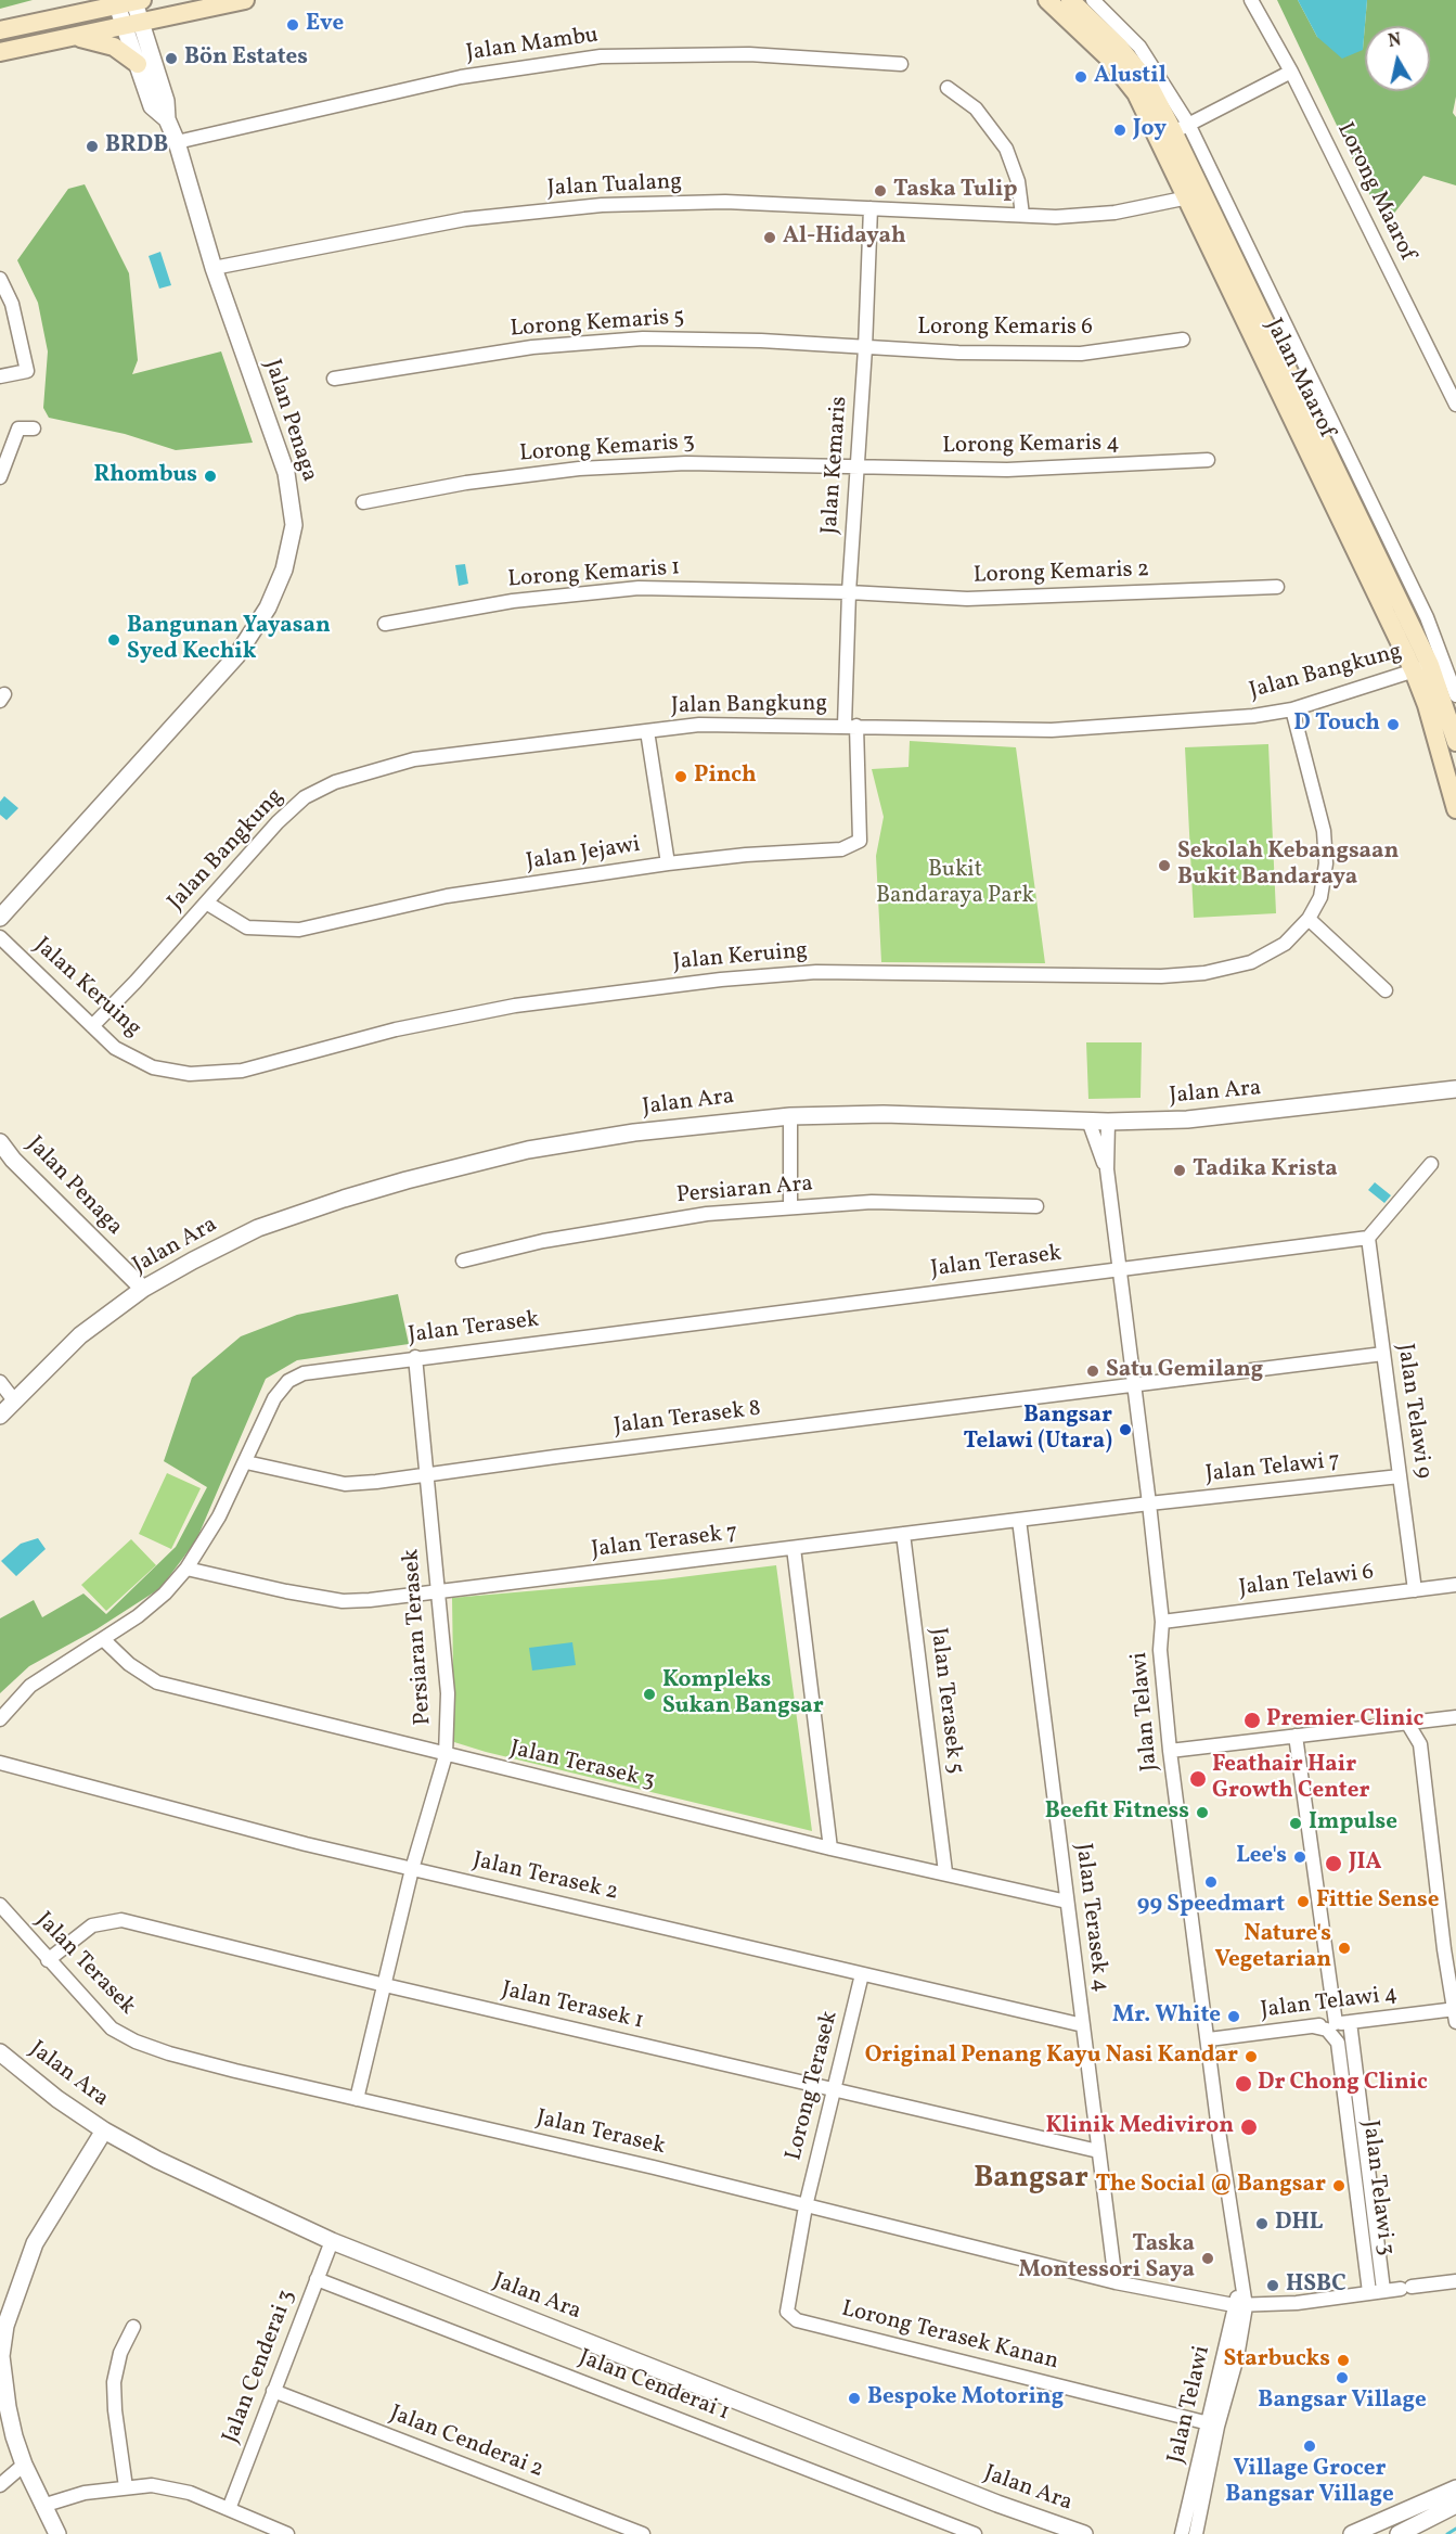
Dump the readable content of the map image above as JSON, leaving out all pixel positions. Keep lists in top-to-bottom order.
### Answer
{
  "streets": {
    "main road": ["Jalan Maarof"],
    "street": [
      "Jalan Mambu",
      "Jalan Tualang",
      "Lorong Maarof",
      "Lorong Kemaris 5",
      "Lorong Kemaris 6",
      "Jalan Penaga",
      "Lorong Kemaris 4",
      "Lorong Kemaris 3",
      "Jalan Kemaris",
      "Lorong Kemaris 2",
      "Lorong Kemaris 1",
      "Jalan Bangkung",
      "Jalan Jejawi",
      "Jalan Keruing",
      "Jalan Ara",
      "Persiaran Ara",
      "Jalan Terasek",
      "Jalan Telawi 9",
      "Jalan Terasek 8",
      "Jalan Telawi 7",
      "Jalan Terasek 7",
      "Jalan Telawi 6",
      "Persiaran Terasek",
      "Jalan Terasek 5",
      "Jalan Telawi",
      "Jalan Terasek 3",
      "Jalan Terasek 2",
      "Jalan Terasek 4",
      "Jalan Telawi 4",
      "Jalan Terasek 1",
      "Lorong Terasek",
      "Jalan Telawi 3",
      "Lorong Terasek Kanan",
      "Jalan Cenderai 3",
      "Jalan Cenderai 1",
      "Jalan Cenderai 2"
    ]
  },
  "crossings": [
    ["Jalan Mambu", "Jalan Penaga"],
    ["Jalan Tualang", "Jalan Maarof"],
    ["Jalan Tualang", "Jalan Penaga"],
    ["Jalan Tualang", "Jalan Kemaris"],
    ["Lorong Kemaris 5", "Lorong Kemaris 6"],
    ["Lorong Kemaris 5", "Jalan Kemaris"],
    ["Lorong Kemaris 6", "Jalan Kemaris"],
    ["Jalan Maarof", "Jalan Bangkung"],
    ["Jalan Penaga", "Jalan Ara"],
    ["Lorong Kemaris 4", "Lorong Kemaris 3"],
    ["Lorong Kemaris 4", "Jalan Kemaris"],
    ["Lorong Kemaris 3", "Jalan Kemaris"],
    ["Jalan Kemaris", "Lorong Kemaris 2"],
    ["Jalan Kemaris", "Lorong Kemaris 1"],
    ["Jalan Kemaris", "Jalan Bangkung"],
    ["Jalan Kemaris", "Jalan Jejawi"],
    ["Lorong Kemaris 2", "Lorong Kemaris 1"],
    ["Jalan Bangkung", "Jalan Jejawi"],
    ["Jalan Bangkung", "Jalan Keruing"],
    ["Jalan Ara", "Persiaran Ara"],
    ["Jalan Ara", "Jalan Telawi"],
    ["Jalan Ara", "Jalan Cenderai 3"],
    ["Jalan Terasek", "Jalan Terasek 8"],
    ["Jalan Terasek", "Jalan Terasek 7"],
    ["Jalan Terasek", "Persiaran Terasek"],
    ["Jalan Terasek", "Jalan Telawi"],
    ["Jalan Terasek", "Jalan Terasek 3"],
    ["Jalan Terasek", "Jalan Terasek 4"],
    ["Jalan Terasek", "Jalan Terasek 1"],
    ["Jalan Terasek", "Lorong Terasek"],
    ["Jalan Terasek", "Jalan Telawi 3"],
    ["Jalan Terasek", "Lorong Terasek Kanan"],
    ["Jalan Telawi 9", "Jalan Terasek 8"],
    ["Jalan Telawi 9", "Jalan Telawi 7"],
    ["Jalan Telawi 9", "Jalan Telawi 6"],
    ["Jalan Terasek 8", "Persiaran Terasek"],
    ["Jalan Terasek 8", "Jalan Telawi"],
    ["Jalan Telawi 7", "Jalan Terasek 7"],
    ["Jalan Telawi 7", "Jalan Telawi"],
    ["Jalan Terasek 7", "Persiaran Terasek"],
    ["Jalan Terasek 7", "Jalan Terasek 5"],
    ["Jalan Terasek 7", "Jalan Telawi"],
    ["Jalan Terasek 7", "Jalan Terasek 4"],
    ["Jalan Telawi 6", "Jalan Telawi"],
    ["Persiaran Terasek", "Jalan Terasek 3"],
    ["Persiaran Terasek", "Jalan Terasek 2"],
    ["Persiaran Terasek", "Jalan Terasek 1"],
    ["Jalan Terasek 5", "Jalan Terasek 3"],
    ["Jalan Telawi", "Jalan Telawi 4"],
    ["Jalan Telawi", "Lorong Terasek Kanan"],
    ["Jalan Terasek 3", "Jalan Terasek 4"],
    ["Jalan Terasek 2", "Jalan Terasek 4"],
    ["Jalan Terasek 2", "Lorong Terasek"],
    ["Jalan Terasek 4", "Jalan Terasek 1"],
    ["Jalan Telawi 4", "Jalan Telawi 3"],
    ["Jalan Terasek 1", "Lorong Terasek"],
    ["Lorong Terasek", "Lorong Terasek Kanan"],
    ["Jalan Cenderai 3", "Jalan Cenderai 1"],
    ["Jalan Cenderai 3", "Jalan Cenderai 2"]
  ],
  "districts": ["Bangsar"],
  "parks": ["Bukit Bandaraya Park"],
  "places": [
    "Eve",
    "Bön Estates",
    "Alustil",
    "Joy",
    "BRDB",
    "Taska Tulip",
    "Al-Hidayah",
    "Rhombus",
    "Bangunan Yayasan Syed Kechik",
    "D Touch",
    "Pinch",
    "Sekolah Kebangsaan Bukit Bandaraya",
    "Tadika Krista",
    "Satu Gemilang",
    "Bangsar Telawi (Utara)",
    "Kompleks Sukan Bangsar",
    "Premier Clinic",
    "Feathair Hair Growth Center",
    "Beefit Fitness",
    "Impulse",
    "Lee's",
    "JIA",
    "99 Speedmart",
    "Fittie Sense",
    "Nature's Vegetarian",
    "Mr. White",
    "Original Penang Kayu Nasi Kandar",
    "Dr Chong Clinic",
    "Klinik Mediviron",
    "The Social @ Bangsar",
    "DHL",
    "Taska Montessori Saya",
    "HSBC",
    "Starbucks",
    "Bangsar Village",
    "Bespoke Motoring",
    "Village Grocer Bangsar Village"
  ],
  "north": "top"
}
